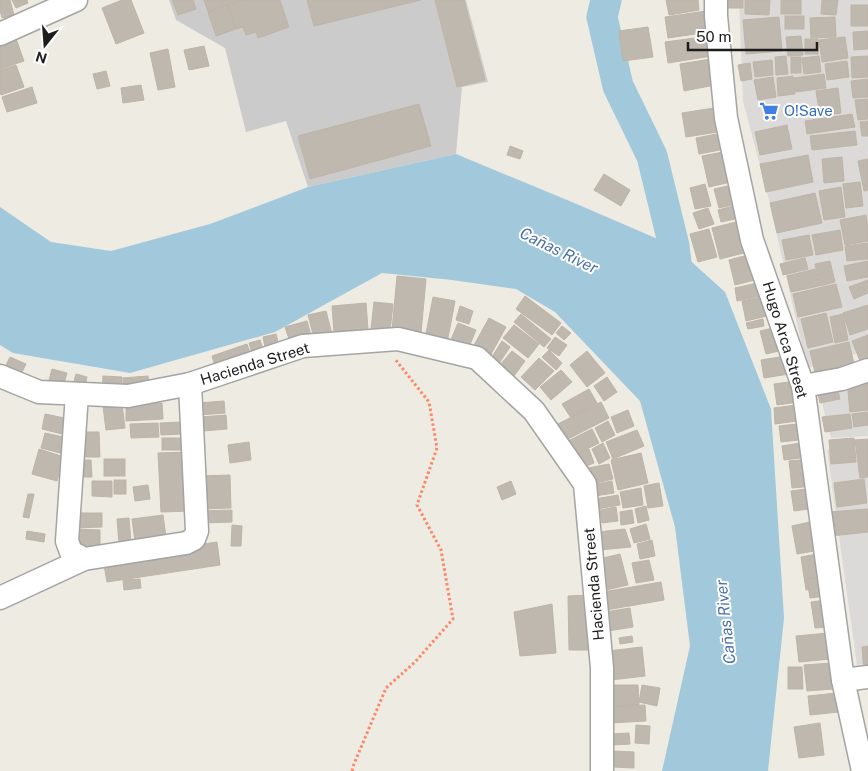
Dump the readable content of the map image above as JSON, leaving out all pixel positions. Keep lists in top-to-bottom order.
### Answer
{
  "streets": {
    "street": ["Hugo Arca Street", "Hacienda Street"]
  },
  "water": ["Cañas River"],
  "places": {
    "supermarket": ["O!Save"]
  },
  "scale_bar": "50 m",
  "north": "bottom"
}
